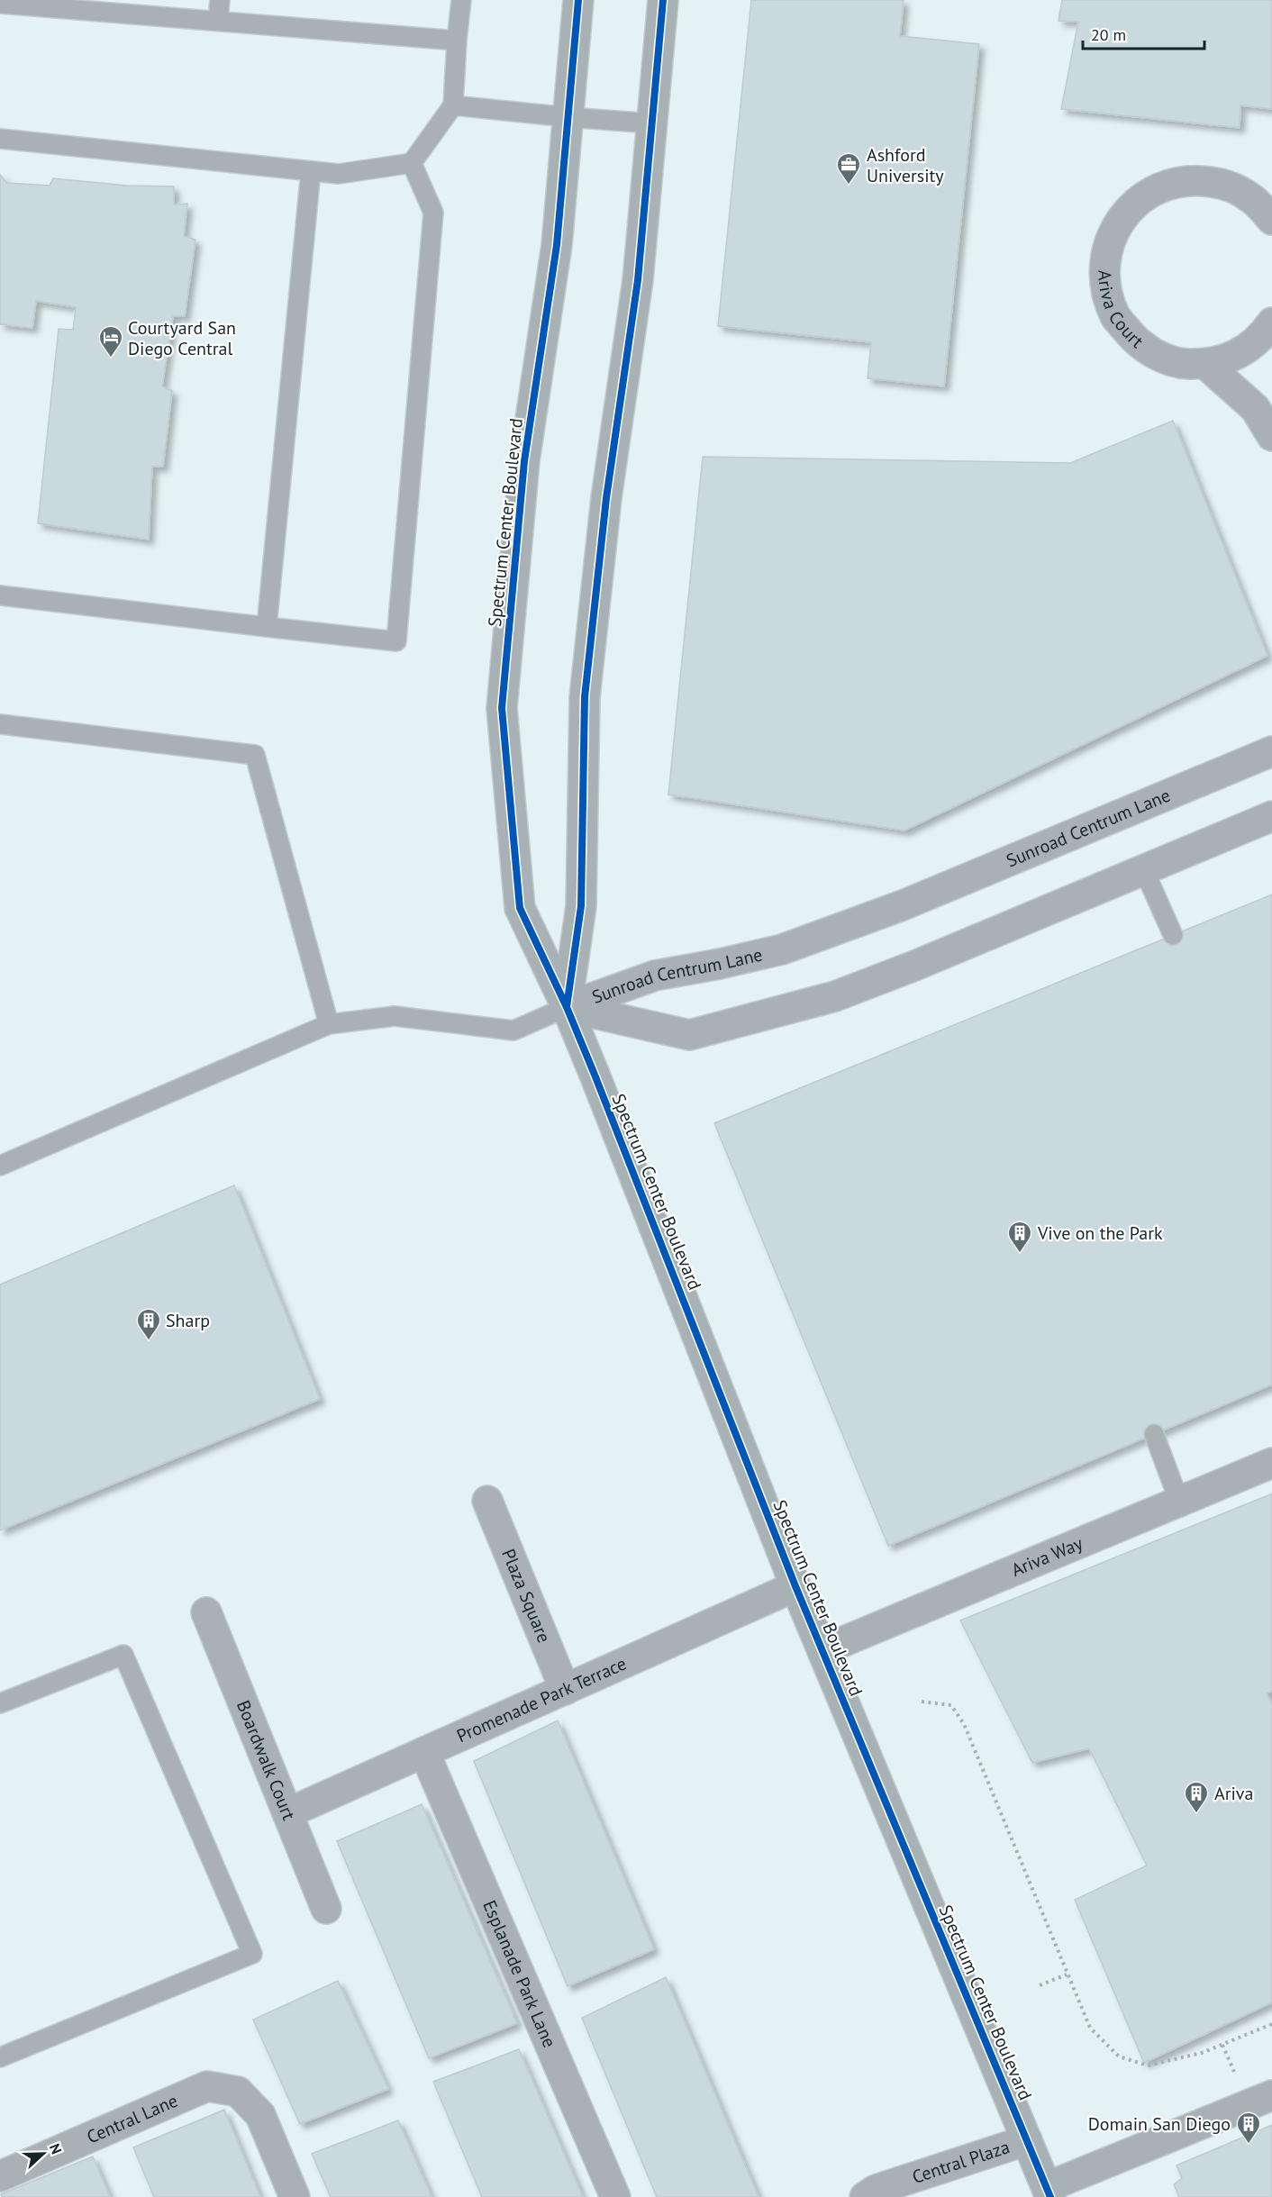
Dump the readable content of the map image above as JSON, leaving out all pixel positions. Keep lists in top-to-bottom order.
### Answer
{
  "streets": {
    "street": [
      "Ariva Court",
      "Spectrum Center Boulevard",
      "Sunroad Centrum Lane",
      "Ariva Way",
      "Plaza Square",
      "Promenade Park Terrace",
      "Boardwalk Court",
      "Esplanade Park Lane",
      "Central Lane",
      "Central Plaza"
    ]
  },
  "crossings": [
    ["Spectrum Center Boulevard", "Sunroad Centrum Lane"],
    ["Spectrum Center Boulevard", "Ariva Way"],
    ["Spectrum Center Boulevard", "Promenade Park Terrace"],
    ["Spectrum Center Boulevard", "Central Plaza"],
    ["Plaza Square", "Promenade Park Terrace"],
    ["Promenade Park Terrace", "Boardwalk Court"],
    ["Promenade Park Terrace", "Esplanade Park Lane"]
  ],
  "places": {
    "office": ["Ashford University"],
    "hotel": ["Courtyard San Diego Central"],
    "building": [
      "Vive on the Park",
      "Sharp",
      "Ariva",
      "Domain San Diego"
    ]
  },
  "scale_bar": "20 m",
  "north": "right"
}
